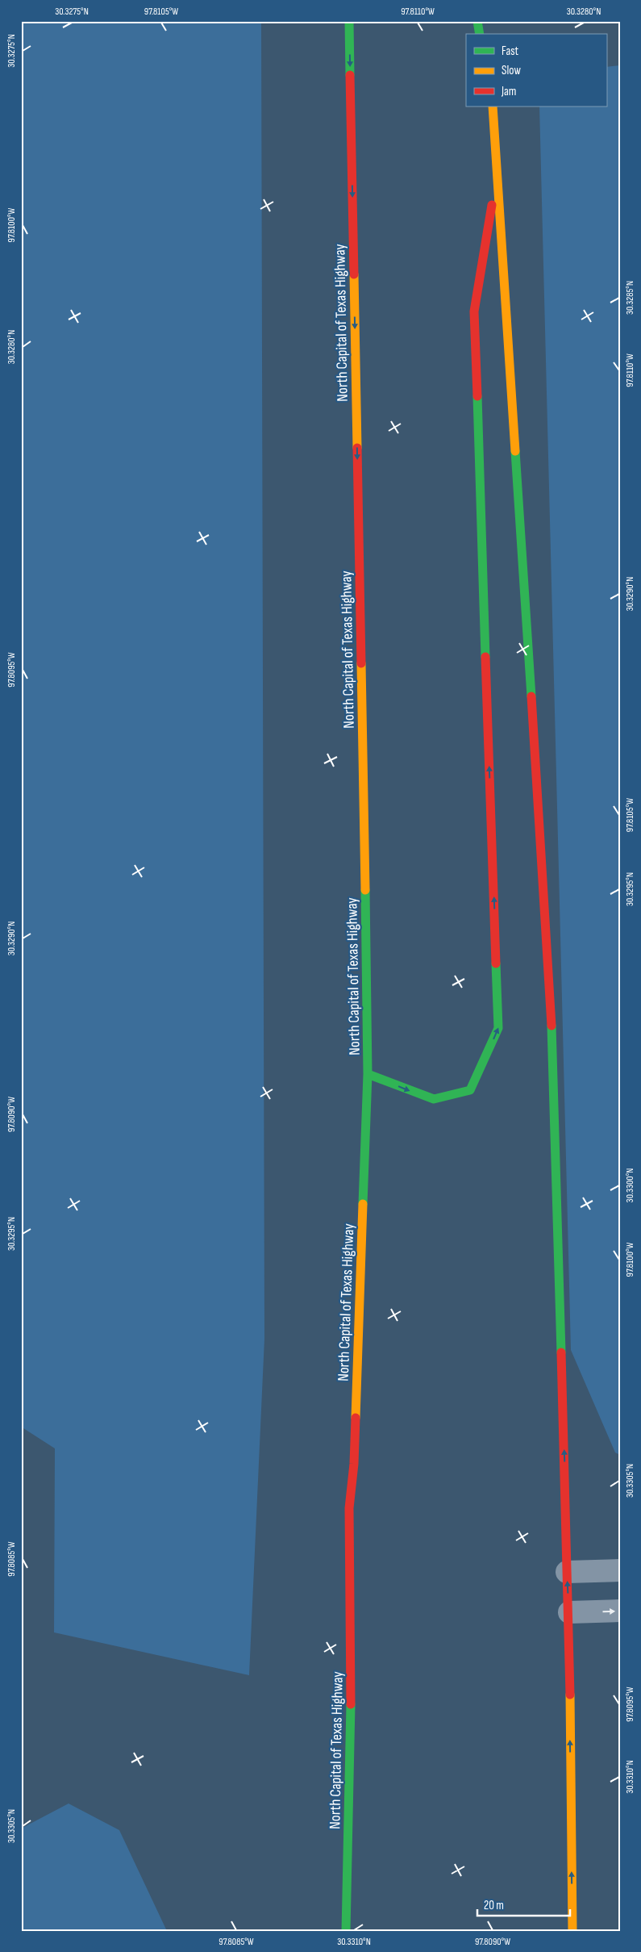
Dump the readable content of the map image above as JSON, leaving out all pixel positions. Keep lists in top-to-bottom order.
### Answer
{
  "streets": {
    "highway": ["North Capital of Texas Highway"]
  },
  "one_way": ["North Capital of Texas Highway"],
  "legend": ["Fast", "Slow", "Jam"],
  "scale_bar": "20 m",
  "coordinates": [
    "30.3275°N",
    "97.8105°W",
    "97.8110°W",
    "30.3280°N",
    "97.8100°W",
    "30.3285°N",
    "30.3290°N",
    "97.8095°W",
    "30.3295°N",
    "97.8090°W",
    "30.3300°N",
    "30.3305°N",
    "97.8085°W",
    "30.3310°N"
  ]
}
